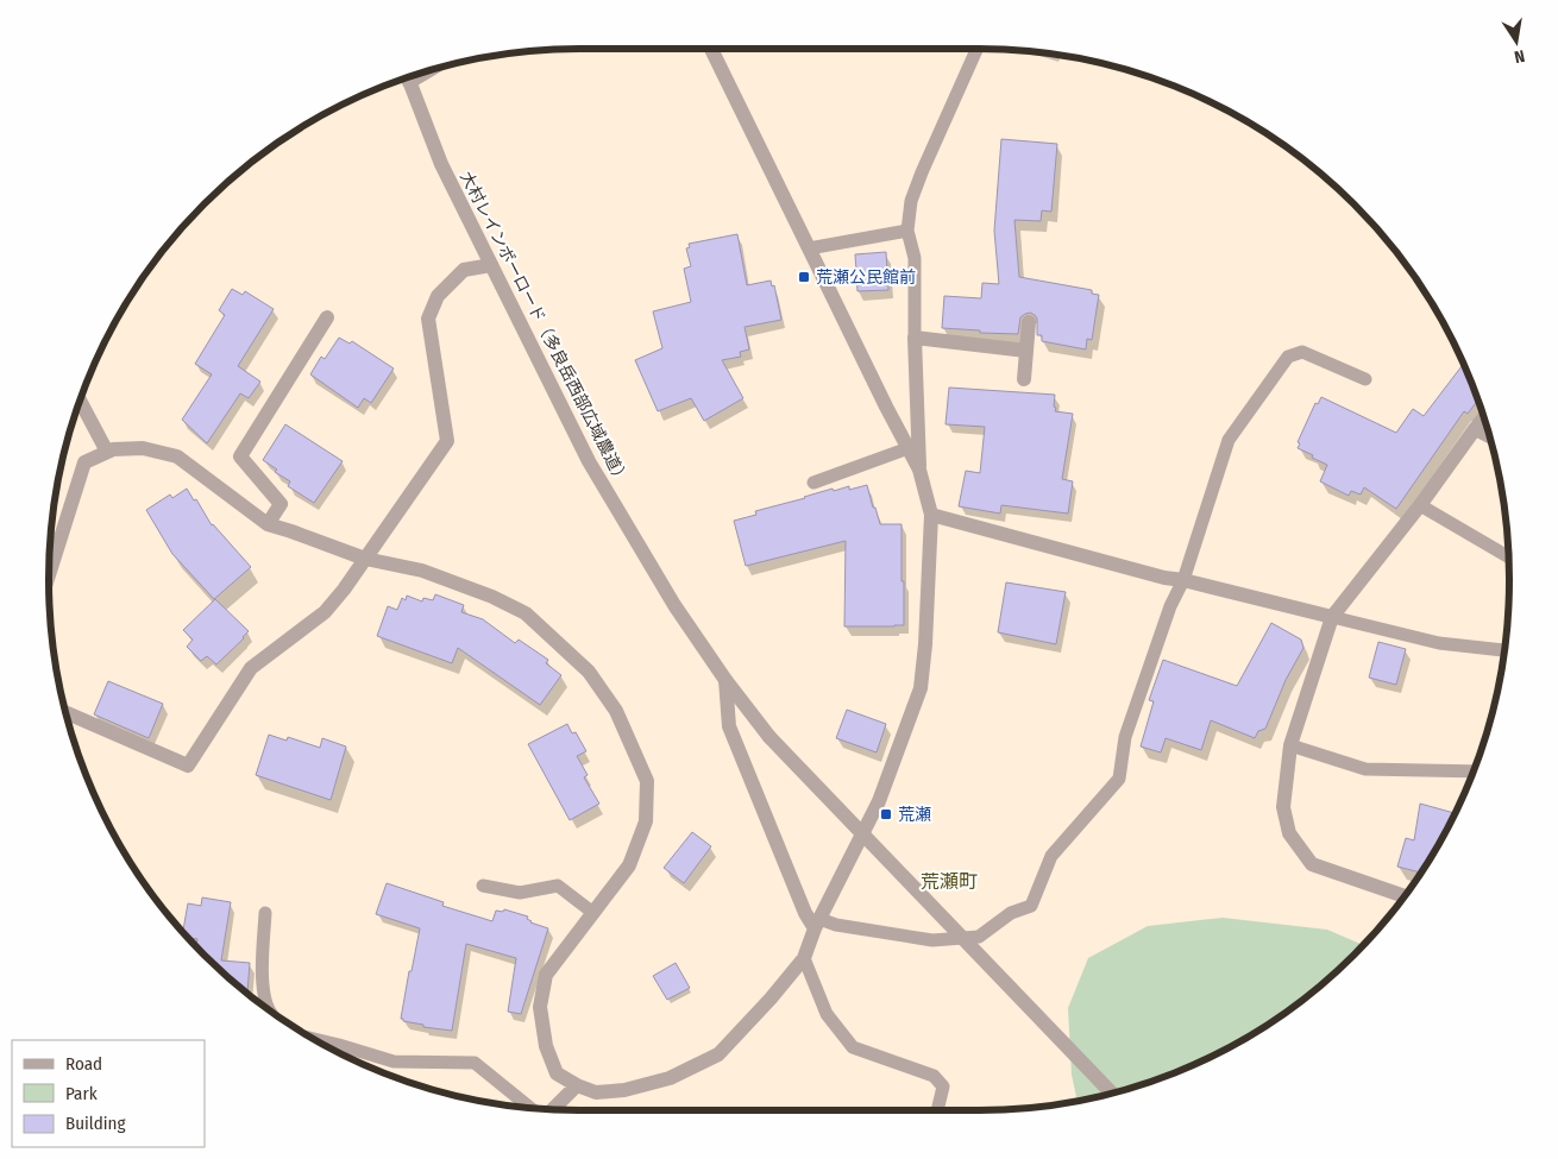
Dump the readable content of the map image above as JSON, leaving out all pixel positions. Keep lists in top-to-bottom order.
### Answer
{
  "streets": {
    "street": ["大村レインボーロード（多良岳西部広域農道）"]
  },
  "districts": ["荒瀬町"],
  "places": {
    "transit": ["荒瀬公民館前", "荒瀬"]
  },
  "legend": ["Road", "Park", "Building"],
  "north": "bottom"
}
